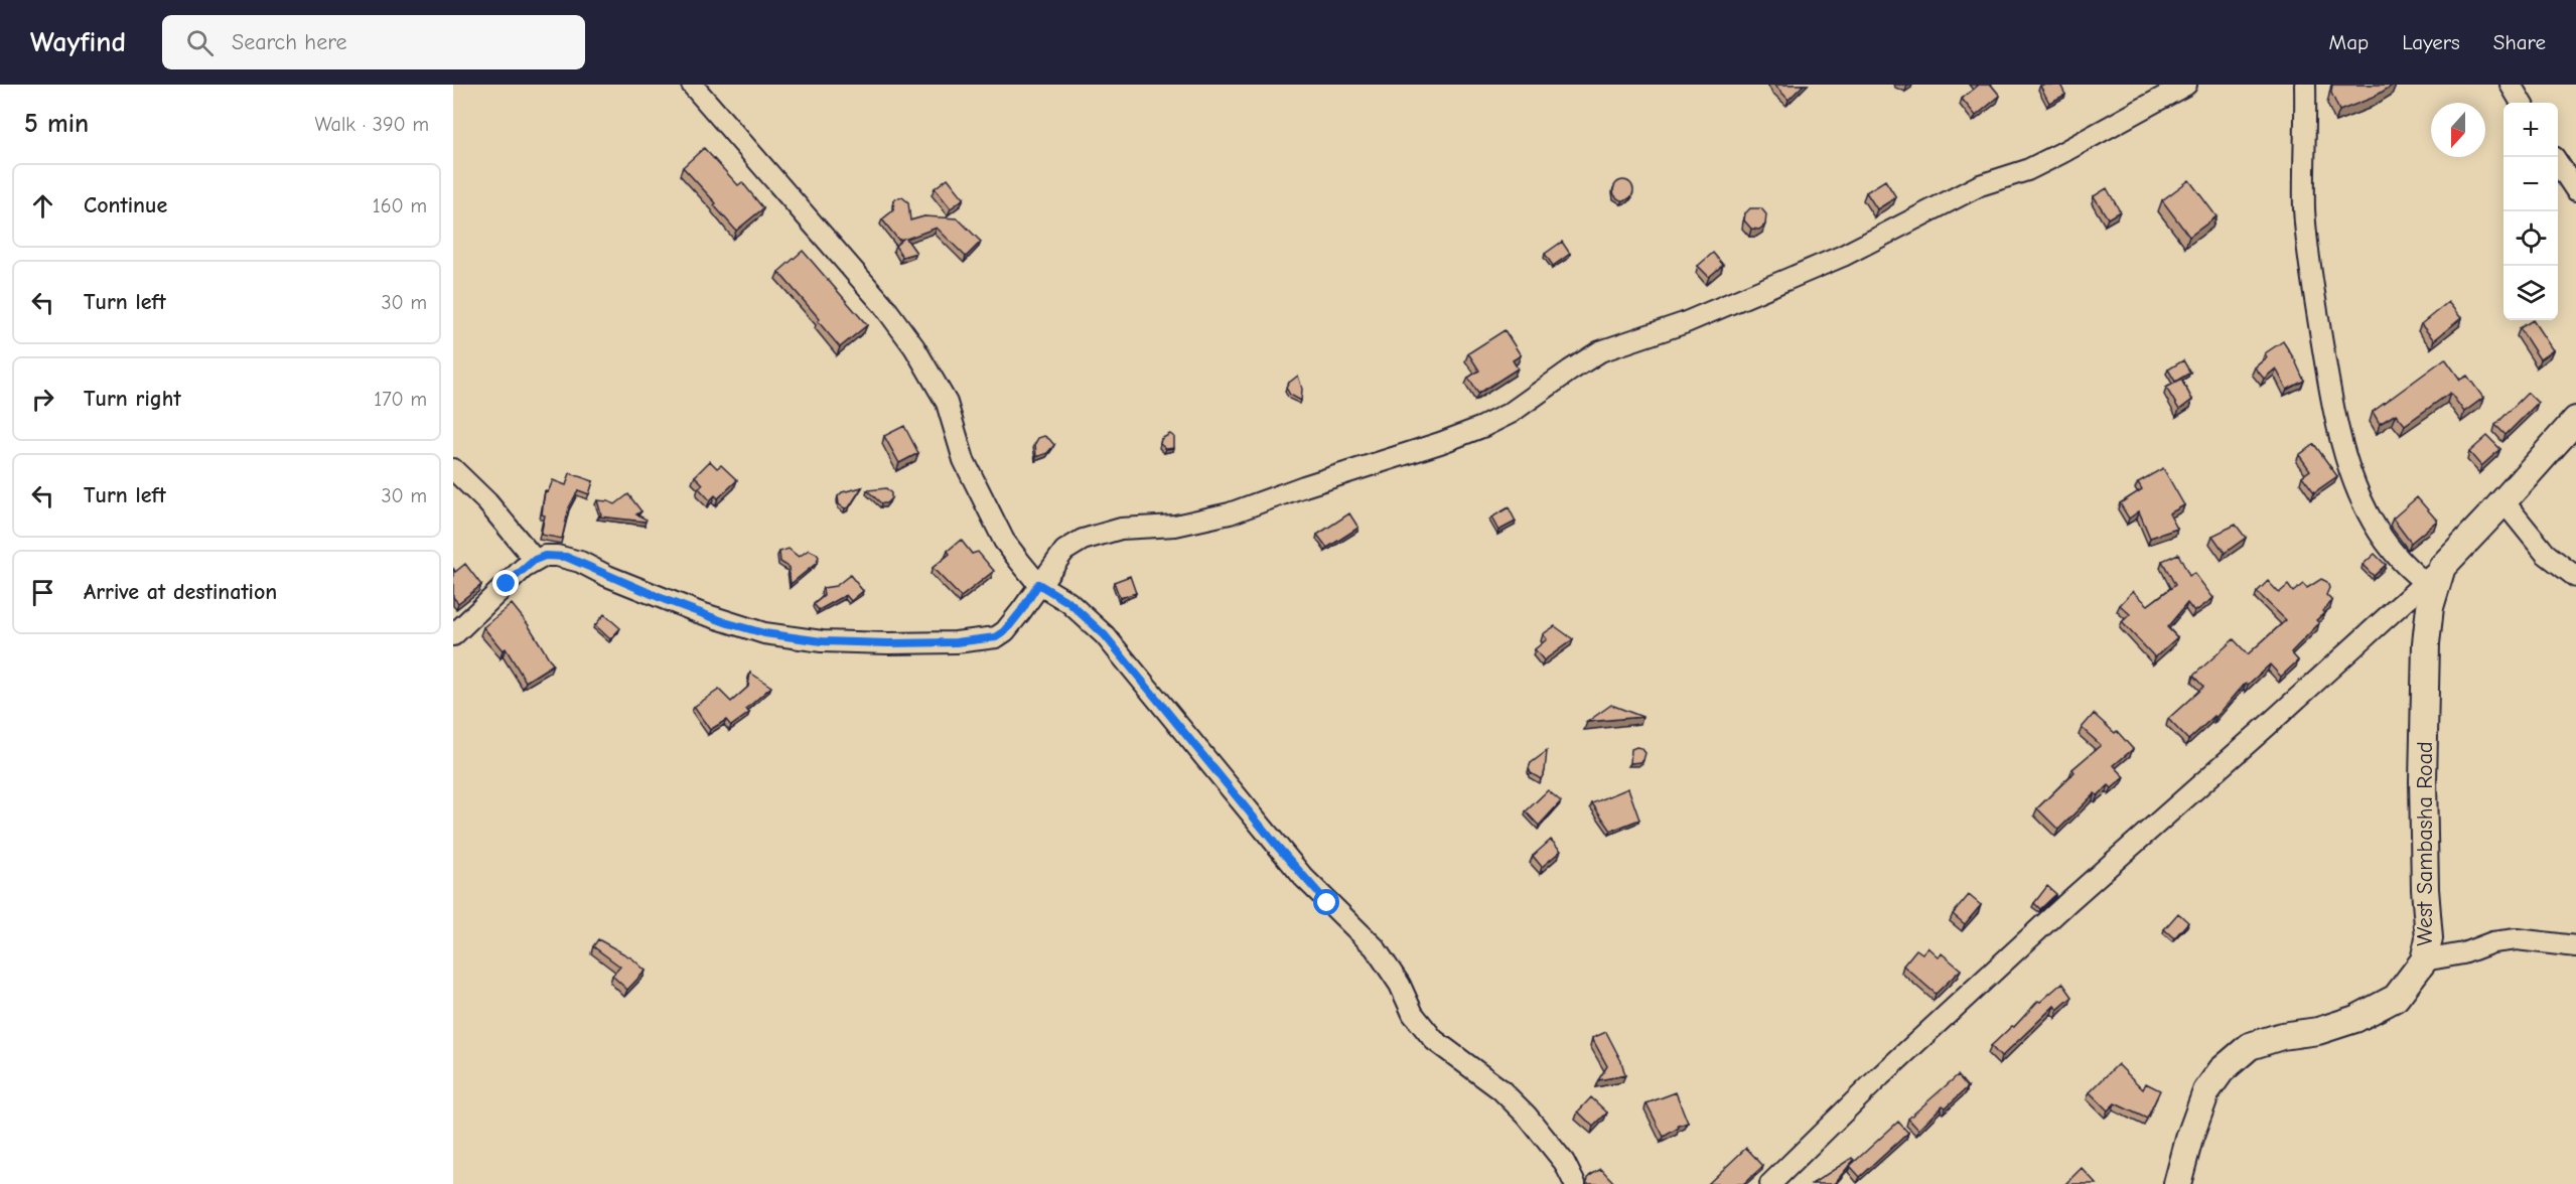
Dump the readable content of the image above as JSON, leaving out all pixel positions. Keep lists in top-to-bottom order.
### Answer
{
  "streets": {
    "street": ["West Sambasha Road"]
  },
  "north": "bottom",
  "page": {
    "header": "Wayfind",
    "search": "Search here",
    "nav": ["Map", "Layers", "Share"],
    "heading": ["5 min", "Walk · 390 m"],
    "map_buttons": ["+", "−"],
    "list": [
      ["Continue", "160 m"],
      ["Turn left", "30 m"],
      ["Turn right", "170 m"],
      ["Turn left", "30 m"],
      "Arrive at destination"
    ]
  }
}
